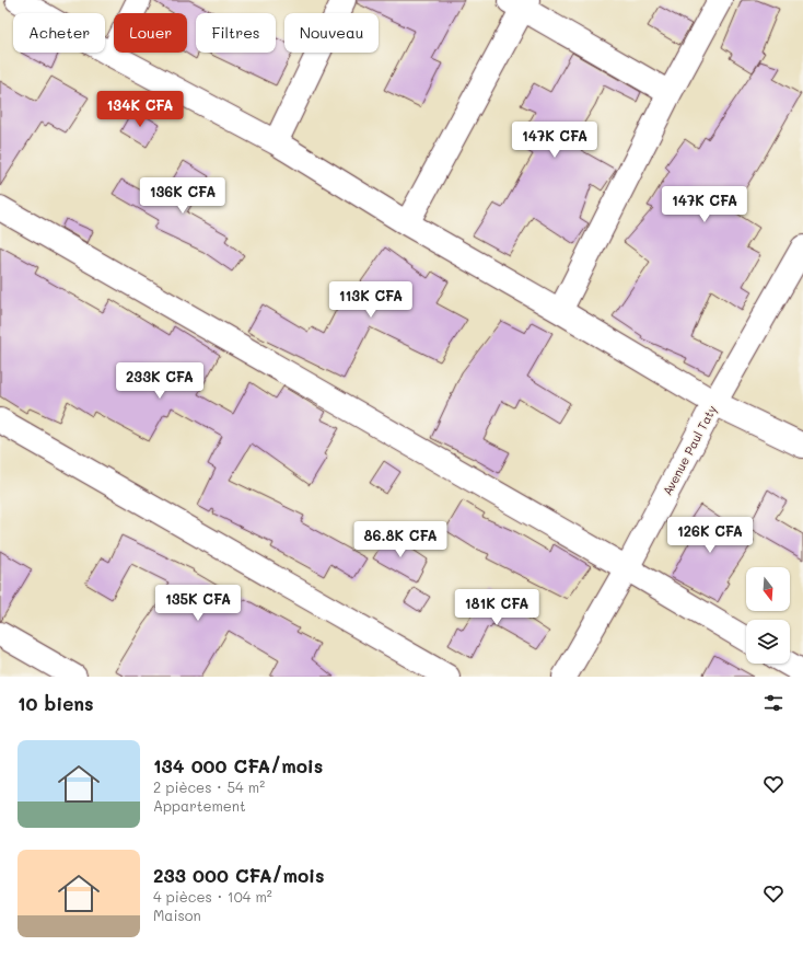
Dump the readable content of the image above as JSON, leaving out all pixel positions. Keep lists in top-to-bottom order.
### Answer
{
  "streets": {
    "street": ["Avenue Paul Taty"]
  },
  "north": "bottom",
  "page": {
    "chip": [
      "Acheter",
      "Louer",
      "Filtres",
      "Nouveau"
    ],
    "price": [
      "134K CFA",
      "147K CFA",
      "136K CFA",
      "147K CFA",
      "113K CFA",
      "233K CFA",
      "126K CFA",
      "86.8K CFA",
      "135K CFA",
      "181K CFA"
    ],
    "heading": "10 biens",
    "list": [
      {
        "name": "134 000 CFA/mois",
        "note": "2 pièces · 54 m² · Appartement"
      },
      {
        "name": "233 000 CFA/mois",
        "note": "4 pièces · 104 m² · Maison"
      }
    ]
  }
}
